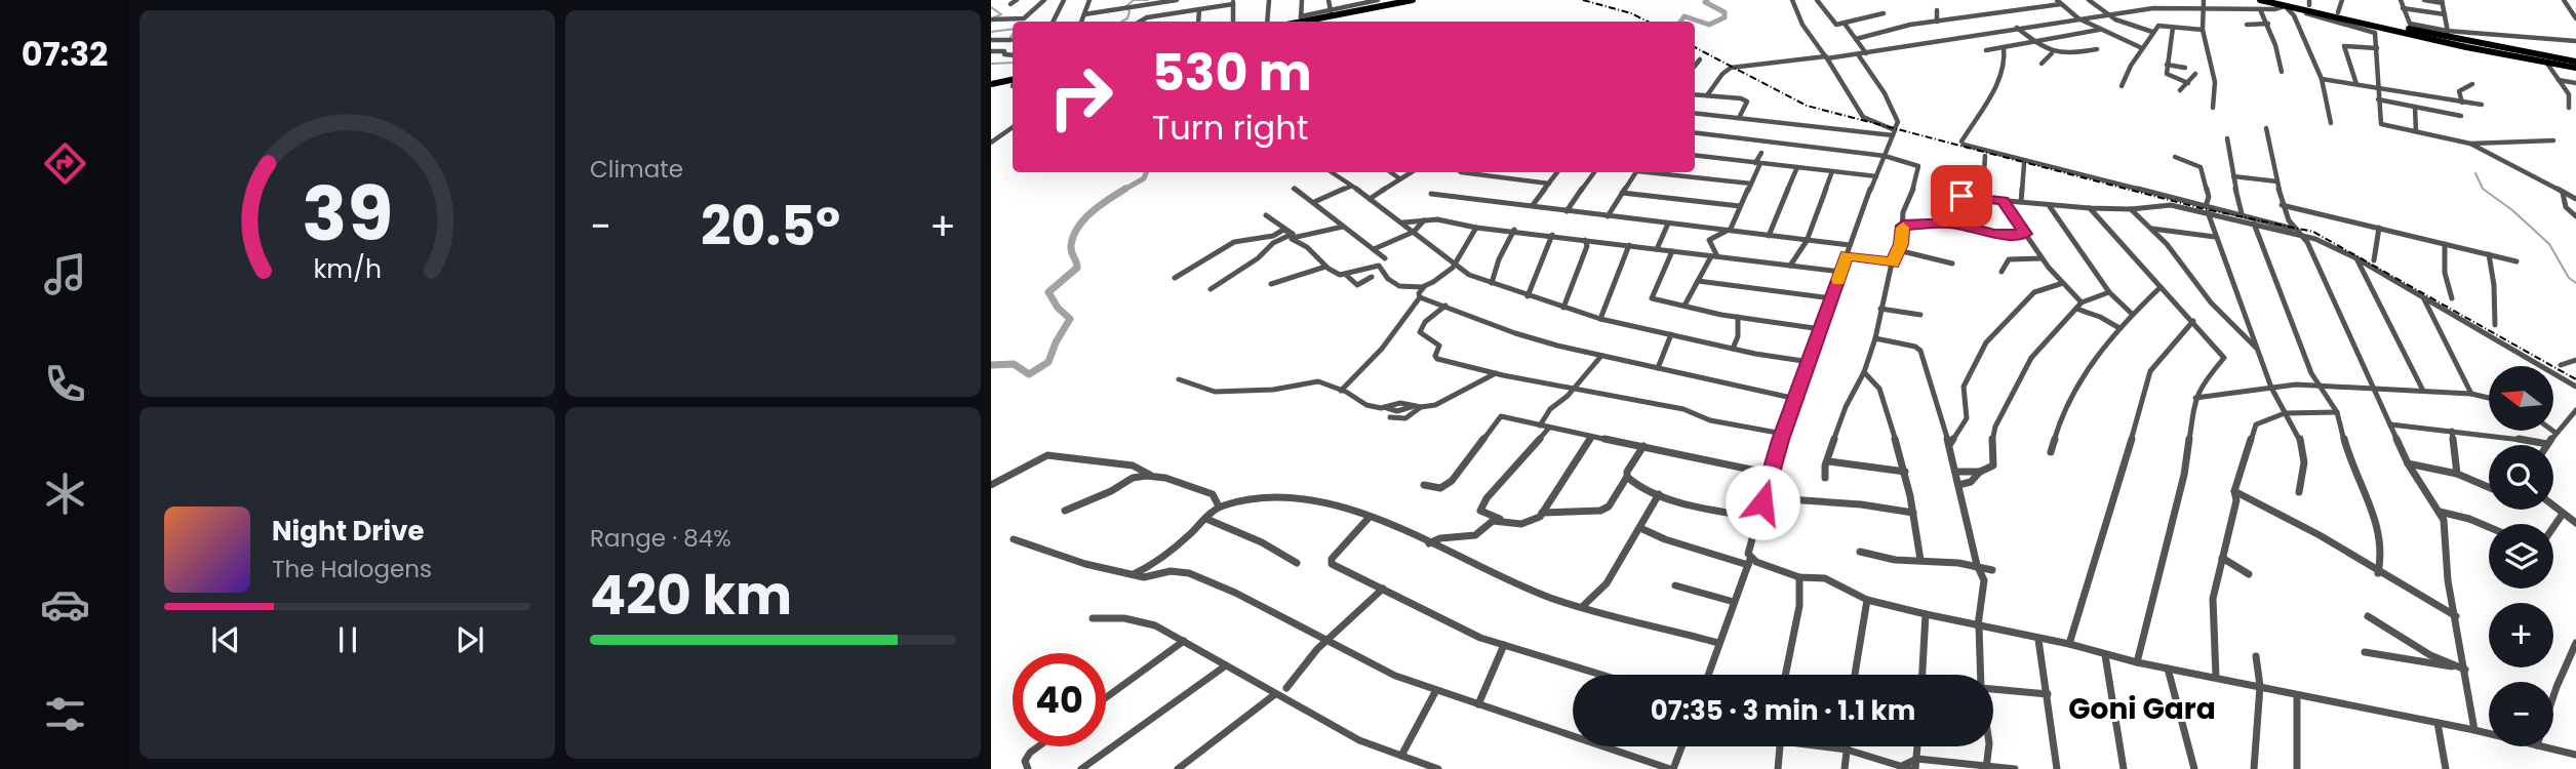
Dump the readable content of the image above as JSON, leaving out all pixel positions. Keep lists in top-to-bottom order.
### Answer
{
  "districts": ["Goni Gara"],
  "north": "left",
  "page": {
    "tabs": "07:32",
    "tile": [
      "Climate",
      ["Range · 84%", "420 km"]
    ],
    "turn": ["530 m", "Turn right"],
    "heat": ["−", "20.5°", "+"],
    "map_buttons": ["+", "−"],
    "song": ["Night Drive", "The Halogens"],
    "limit": "40",
    "trip": "07:35 · 3 min · 1.1 km",
    "gauge": ["39", "km/h"]
  }
}
